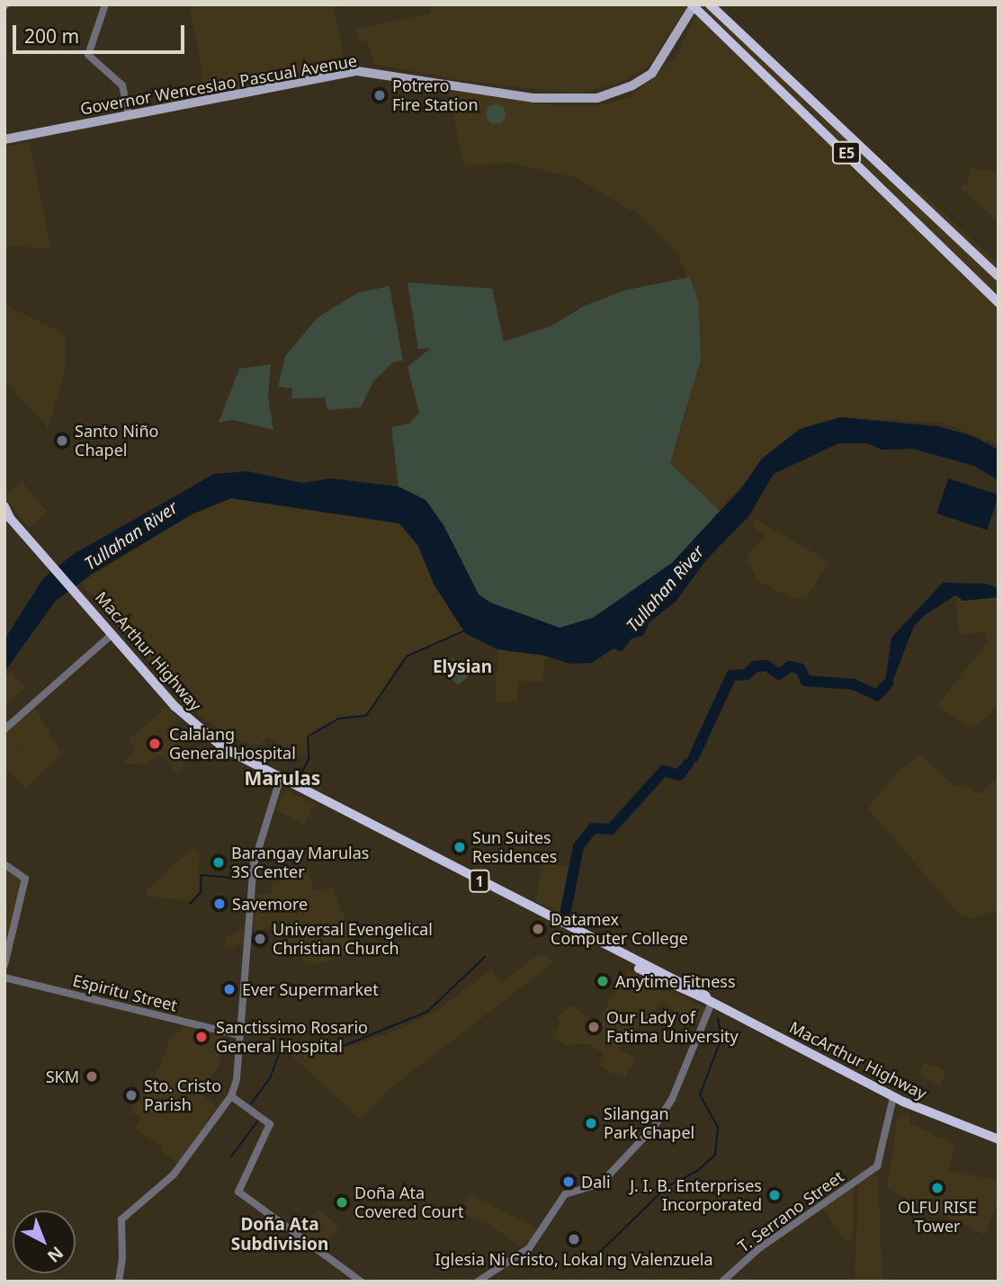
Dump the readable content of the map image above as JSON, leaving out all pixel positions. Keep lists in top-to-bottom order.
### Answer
{
  "streets": {
    "highway": ["E5", "MacArthur Highway", "1"],
    "main road": ["Governor Wenceslao Pascual Avenue"],
    "street": ["Espiritu Street", "T. Serrano Street"]
  },
  "crossings": [
    ["Governor Wenceslao Pascual Avenue", "E5"],
    ["MacArthur Highway", "T. Serrano Street"]
  ],
  "districts": ["Elysian", "Marulas", "Doña Ata Subdivision"],
  "water": ["Tullahan River"],
  "places": [
    "Potrero Fire Station",
    "Santo Niño Chapel",
    "Calalang General Hospital",
    "Sun Suites Residences",
    "Barangay Marulas 3S Center",
    "Savemore",
    "Datamex Computer College",
    "Universal Evengelical Christian Church",
    "Anytime Fitness",
    "Ever Supermarket",
    "Our Lady of Fatima University",
    "Sanctissimo Rosario General Hospital",
    "SKM",
    "Sto. Cristo Parish",
    "Silangan Park Chapel",
    "Dali",
    "OLFU RISE Tower",
    "J. I. B. Enterprises Incorporated",
    "Doña Ata Covered Court",
    "Iglesia Ni Cristo, Lokal ng Valenzuela"
  ],
  "scale_bar": "200 m",
  "north": "bottom right"
}
